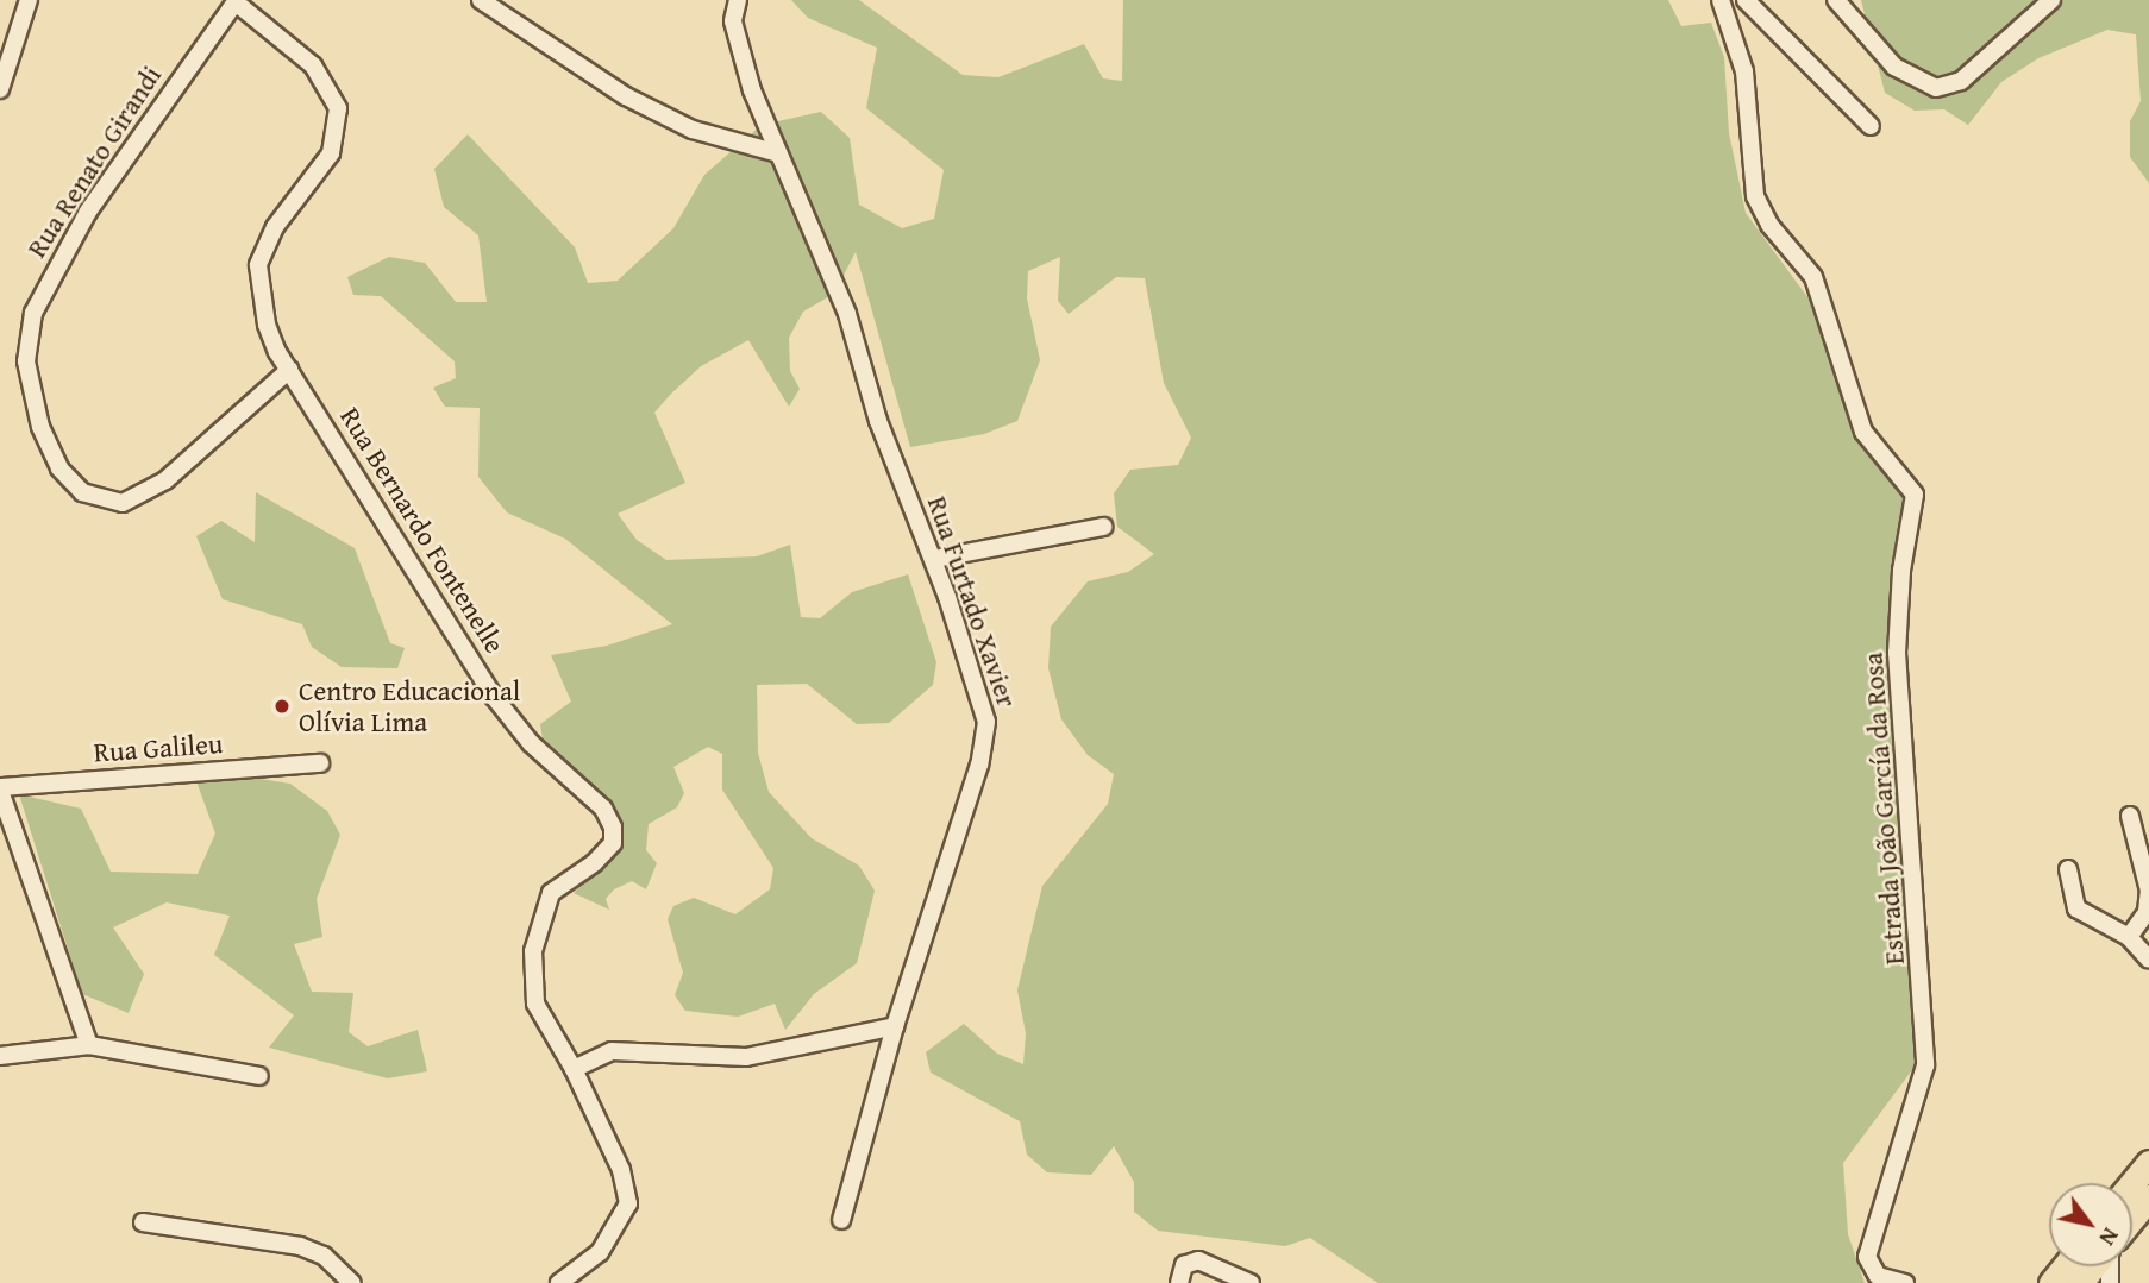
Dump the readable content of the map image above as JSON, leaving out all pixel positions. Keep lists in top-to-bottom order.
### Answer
{
  "streets": {
    "street": [
      "Rua Renato Girandi",
      "Rua Bernardo Fontenelle",
      "Rua Furtado Xavier",
      "Rua Galileu",
      "Estrada João García da Rosa"
    ]
  },
  "crossings": [
    ["Rua Renato Girandi", "Rua Bernardo Fontenelle"]
  ],
  "places": ["Centro Educacional Olívia Lima"],
  "north": "bottom right"
}
